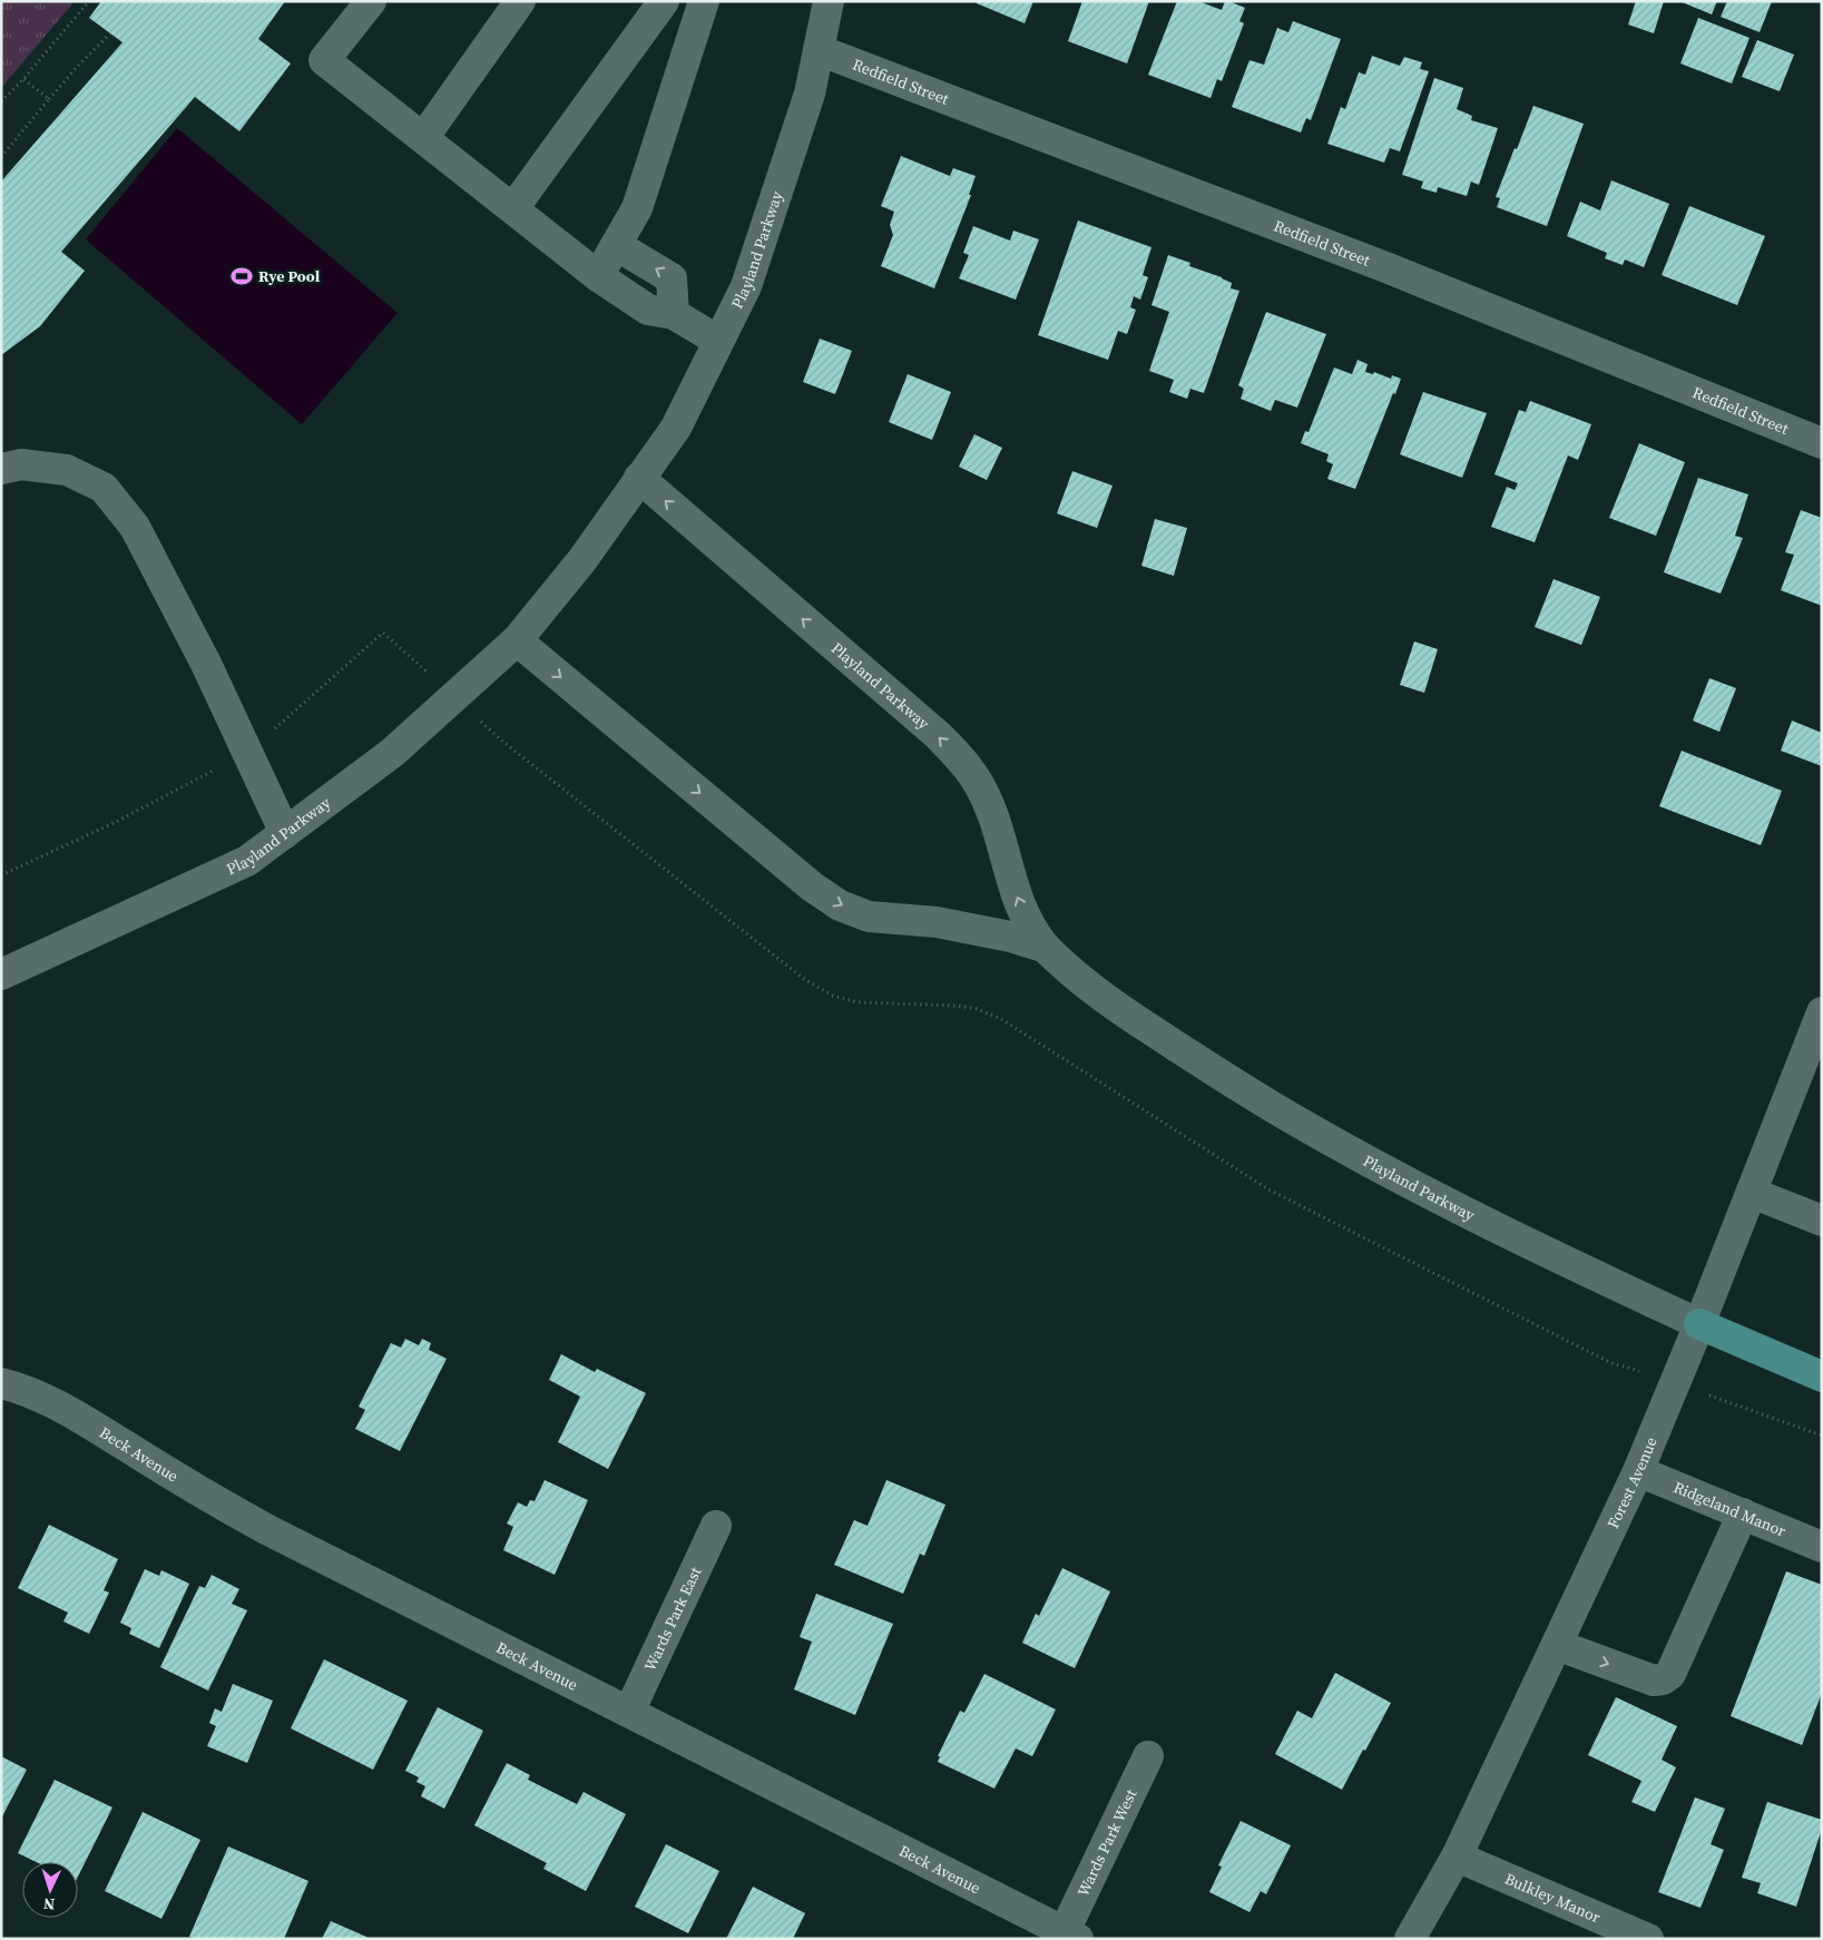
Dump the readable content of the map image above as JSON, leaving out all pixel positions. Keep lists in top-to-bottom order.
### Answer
{
  "streets": {
    "main road": ["Playland Parkway"],
    "street": [
      "Redfield Street",
      "Beck Avenue",
      "Forest Avenue",
      "Ridgeland Manor",
      "Wards Park East",
      "Wards Park West",
      "Bulkley Manor"
    ]
  },
  "crossings": [
    ["Redfield Street", "Playland Parkway"],
    ["Playland Parkway", "Forest Avenue"],
    ["Beck Avenue", "Wards Park East"],
    ["Beck Avenue", "Wards Park West"],
    ["Forest Avenue", "Ridgeland Manor"],
    ["Forest Avenue", "Bulkley Manor"]
  ],
  "places": {
    "sports": ["Rye Pool"]
  },
  "north": "bottom"
}
